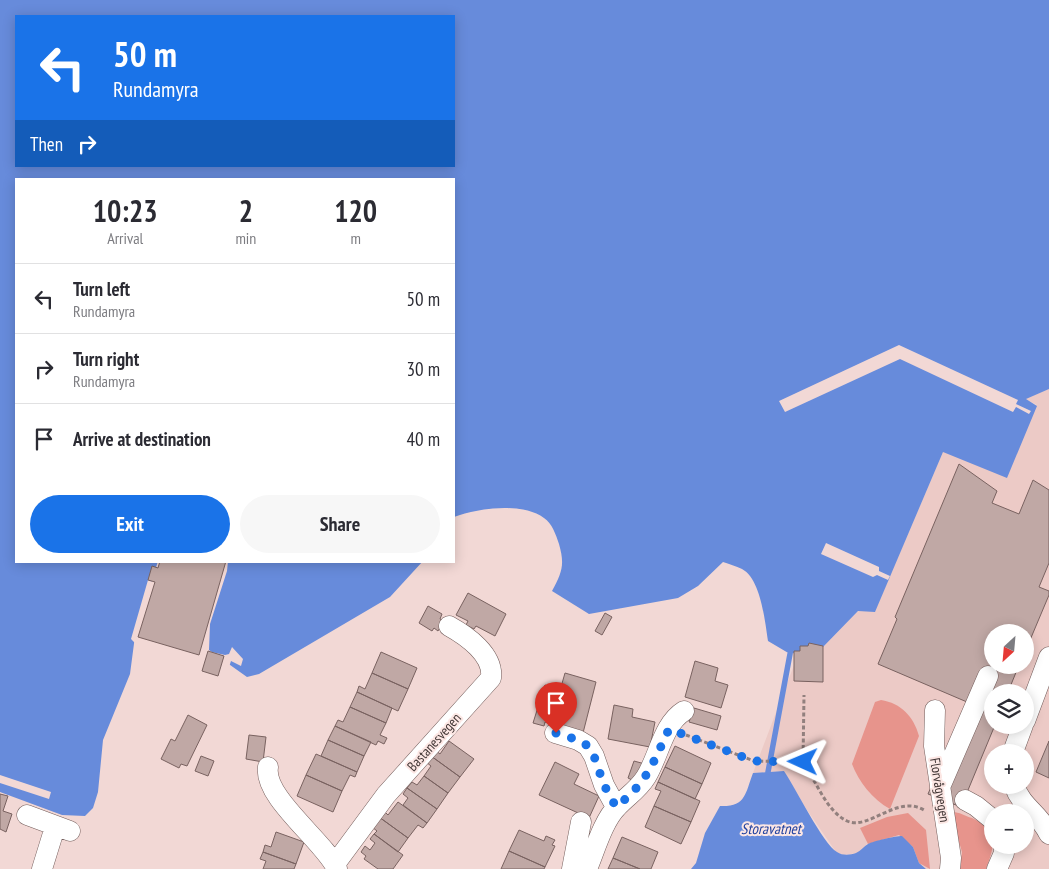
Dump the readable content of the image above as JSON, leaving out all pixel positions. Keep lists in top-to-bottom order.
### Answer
{
  "streets": {
    "street": ["Bastanesvegen", "Florvågvegen"]
  },
  "water": ["Storavatnet"],
  "north": "bottom left",
  "page": {
    "turn": ["50 m", "Rundamyra"],
    "then": "Then",
    "eta": [
      "10:23",
      "Arrival",
      "2",
      "min",
      "120",
      "m"
    ],
    "list": [
      {
        "name": "Turn left",
        "note": "Rundamyra",
        "value": "50 m"
      },
      {
        "name": "Turn right",
        "note": "Rundamyra",
        "value": "30 m"
      },
      {
        "name": "Arrive at destination",
        "value": "40 m"
      }
    ],
    "buttons": ["Exit", "Share"],
    "map_buttons": ["+", "−"]
  }
}
